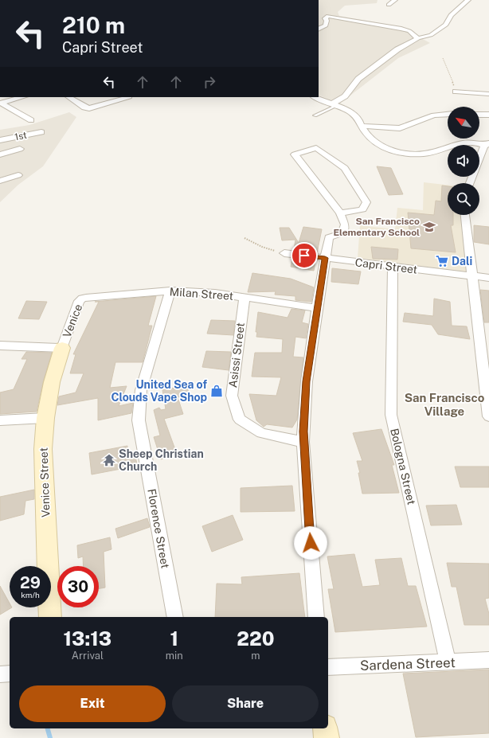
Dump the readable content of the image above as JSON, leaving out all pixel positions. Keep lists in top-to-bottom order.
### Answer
{
  "streets": {
    "street": [
      "1st",
      "Capri Street",
      "Milan Street",
      "Venice",
      "Asissi Street",
      "Bologna Street",
      "Venice Street",
      "Florence Street",
      "Sardena Street"
    ]
  },
  "crossings": [
    ["Capri Street", "Bologna Street"],
    ["Milan Street", "Venice"],
    ["Milan Street", "Asissi Street"],
    ["Milan Street", "Florence Street"],
    ["Venice", "Venice Street"],
    ["Bologna Street", "Sardena Street"]
  ],
  "districts": ["San Francisco Village"],
  "places": {
    "school or university": ["San Francisco Elementary School"],
    "supermarket": ["Dali"],
    "shop": ["United Sea of Clouds Vape Shop"],
    "temple": ["Sheep Christian Church"]
  },
  "north": "top left",
  "page": {
    "turn": ["210 m", "Capri Street"],
    "speed": "29 km/h",
    "limit": "30",
    "eta": [
      "13:13",
      "Arrival",
      "1",
      "min",
      "220",
      "m"
    ],
    "buttons": ["Exit", "Share"]
  }
}
